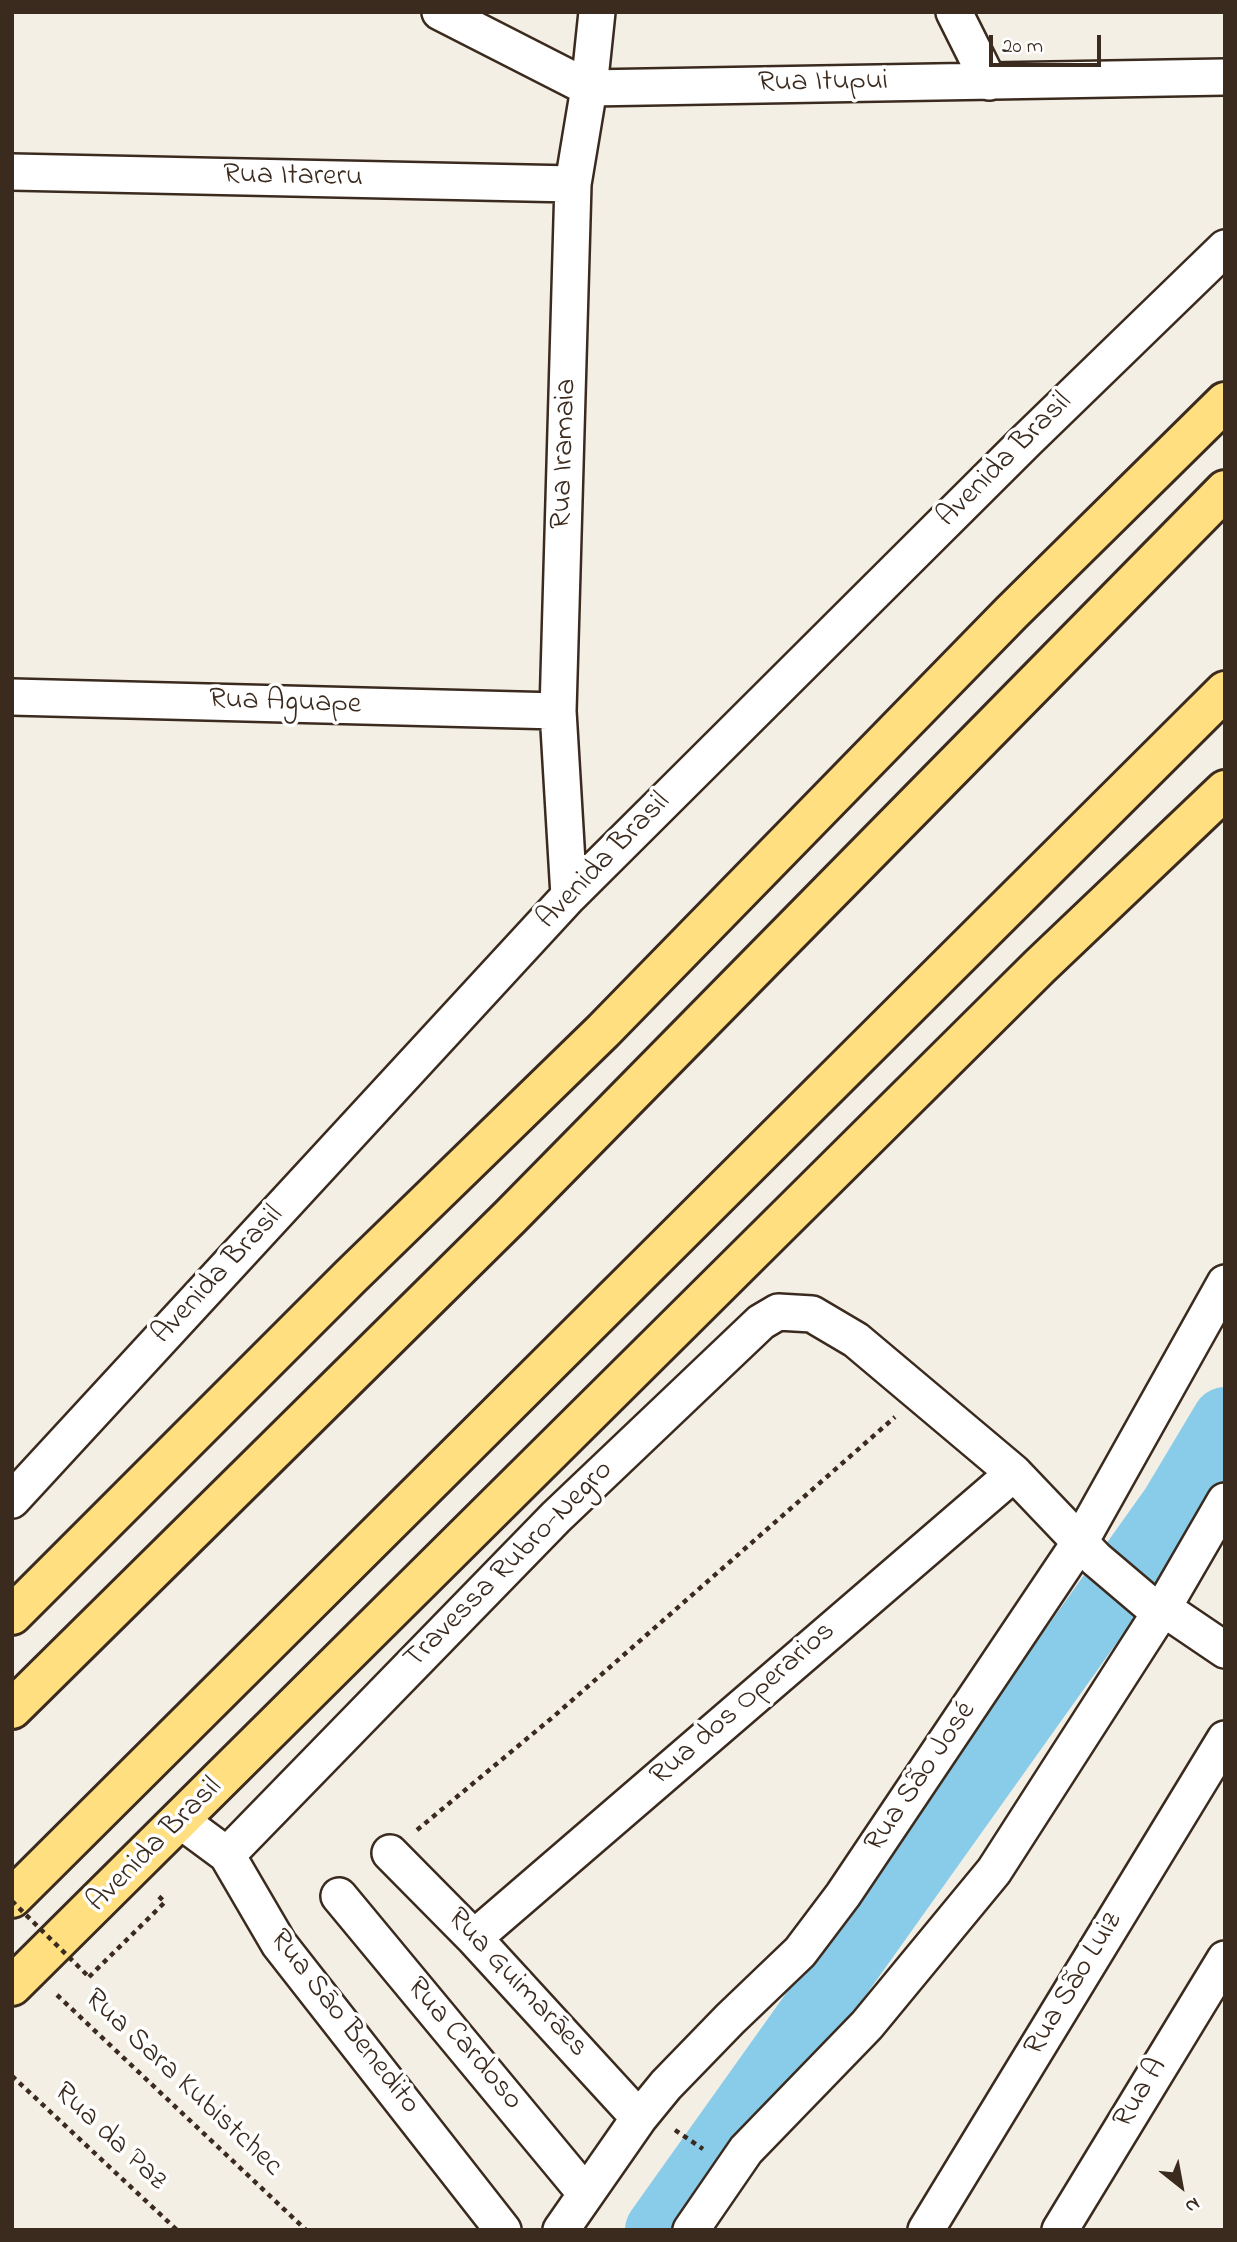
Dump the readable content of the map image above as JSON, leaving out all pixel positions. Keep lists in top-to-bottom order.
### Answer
{
  "streets": {
    "highway": ["Avenida Brasil"],
    "street": [
      "Rua Itupui",
      "Rua Itareru",
      "Rua Iramaia",
      "Rua Aguape",
      "Travessa Rubro-Negro",
      "Rua dos Operarios",
      "Rua São José",
      "Rua Guimarāes",
      "Rua São Luiz",
      "Rua Sāo Benedito",
      "Rua Cardoso",
      "Rua A"
    ],
    "path": ["Rua Sara Kubistchec", "Rua da Paz"]
  },
  "crossings": [
    ["Rua Itupui", "Rua Iramaia"],
    ["Rua Itareru", "Rua Iramaia"],
    ["Rua Iramaia", "Avenida Brasil"],
    ["Rua Iramaia", "Rua Aguape"],
    ["Avenida Brasil", "Rua Sāo Benedito"],
    ["Avenida Brasil", "Rua Sara Kubistchec"],
    ["Travessa Rubro-Negro", "Rua Sāo Benedito"],
    ["Rua dos Operarios", "Rua Guimarāes"],
    ["Rua São José", "Rua Guimarāes"],
    ["Rua São José", "Rua Cardoso"]
  ],
  "scale_bar": "20 m",
  "north": "bottom right"
}
